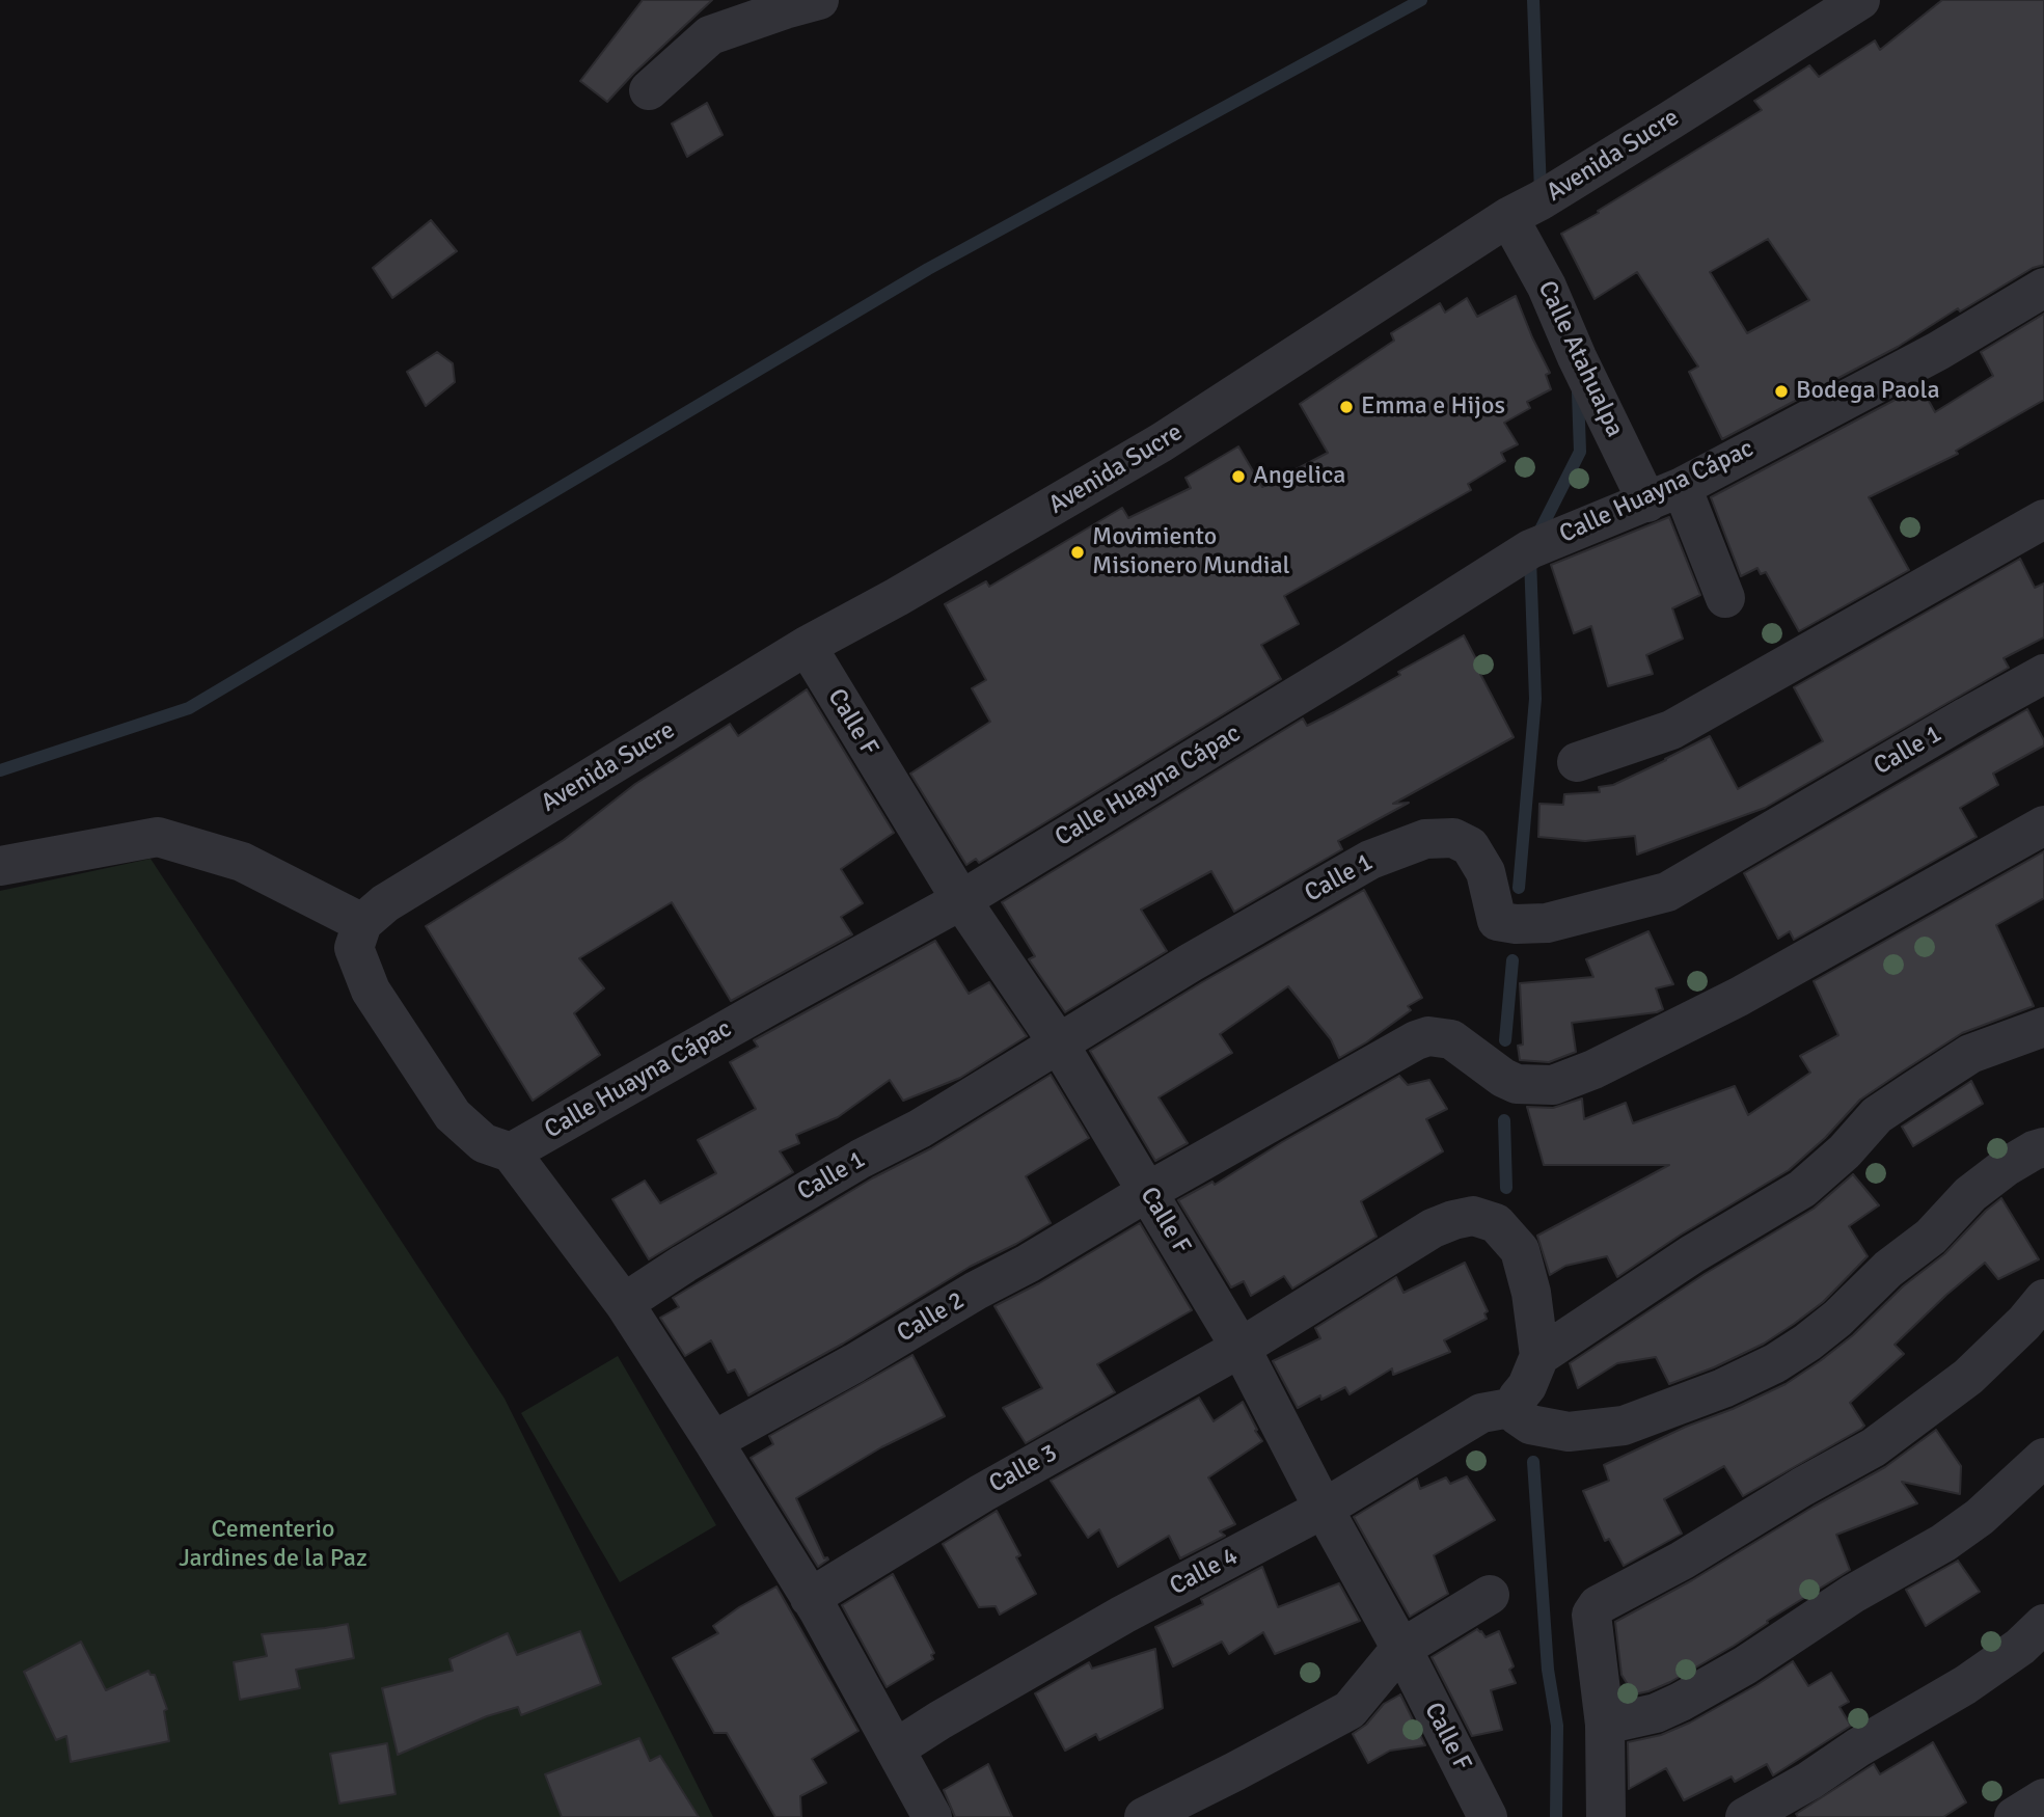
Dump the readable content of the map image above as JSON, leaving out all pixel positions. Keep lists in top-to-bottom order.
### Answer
{
  "streets": {
    "street": [
      "Avenida Sucre",
      "Calle Atahualpa",
      "Calle Huayna Cápac",
      "Calle F",
      "Calle 1",
      "Calle 2",
      "Calle 3",
      "Calle 4"
    ]
  },
  "crossings": [
    ["Avenida Sucre", "Calle Atahualpa"],
    ["Avenida Sucre", "Calle F"],
    ["Calle Atahualpa", "Calle Huayna Cápac"],
    ["Calle Huayna Cápac", "Calle F"],
    ["Calle F", "Calle 1"],
    ["Calle F", "Calle 2"],
    ["Calle F", "Calle 3"],
    ["Calle F", "Calle 4"]
  ],
  "parks": ["Cementerio Jardines de la Paz"],
  "places": [
    "Bodega Paola",
    "Emma e Hijos",
    "Angelica",
    "Movimiento Misionero Mundial"
  ]
}
